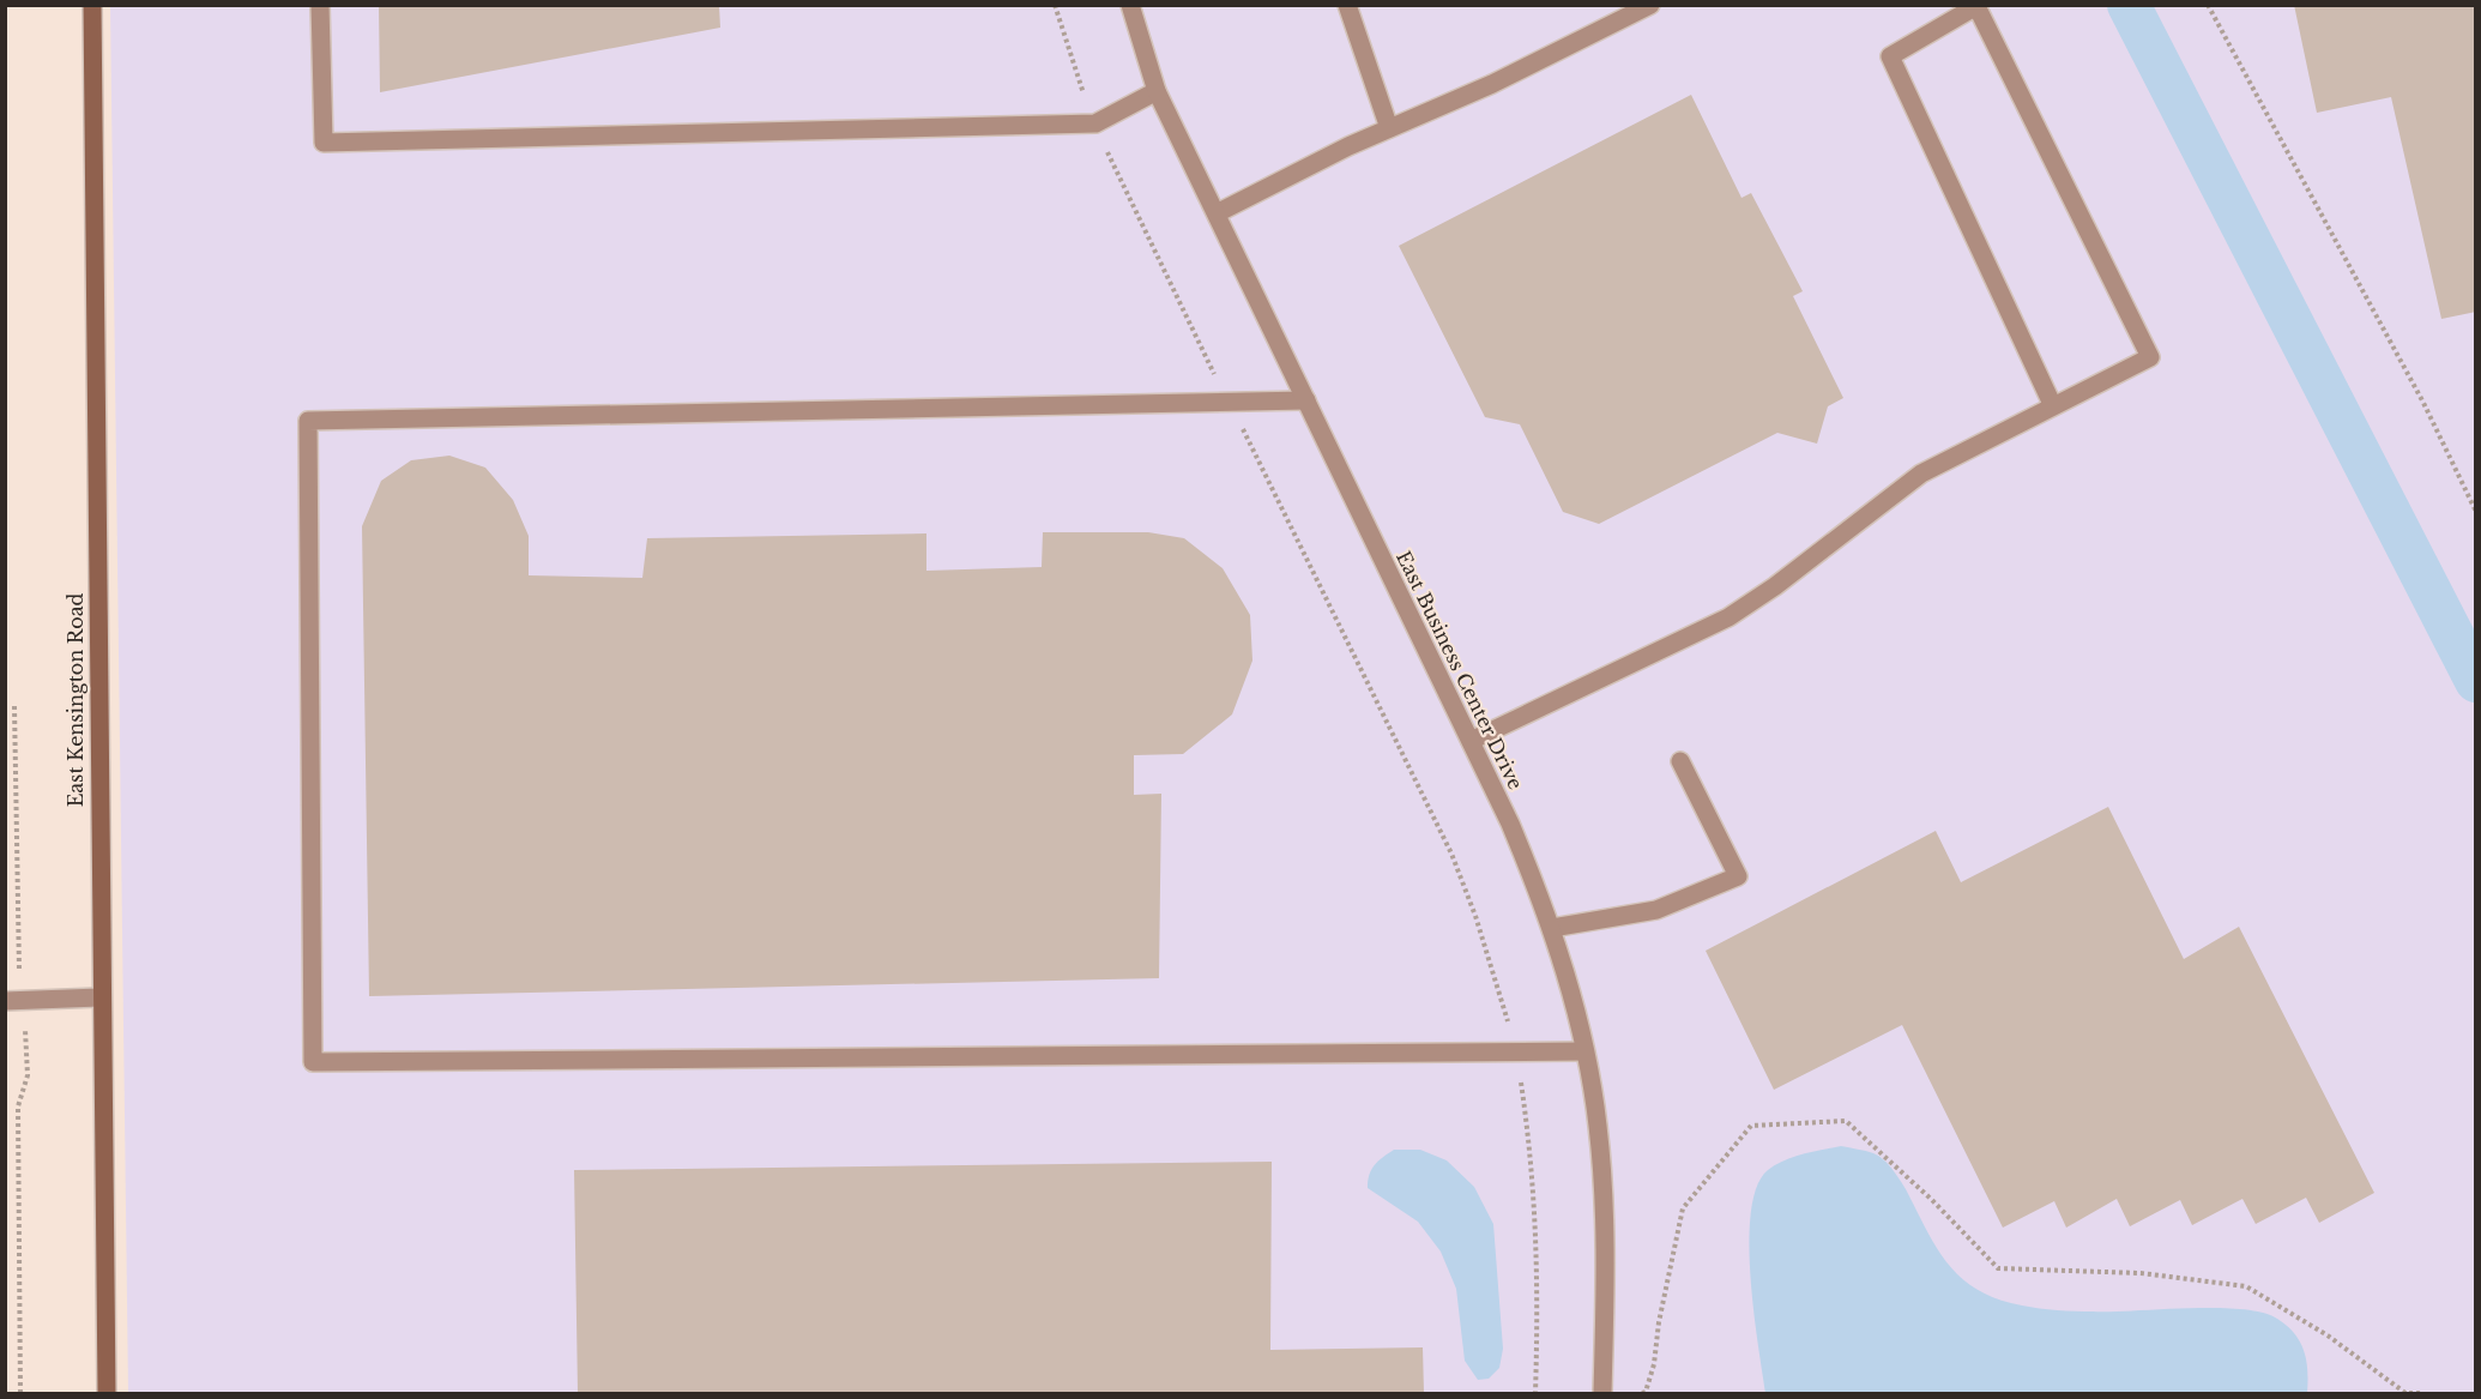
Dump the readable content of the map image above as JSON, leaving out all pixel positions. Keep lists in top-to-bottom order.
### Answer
{
  "streets": {
    "main road": ["East Kensington Road"],
    "street": ["East Business Center Drive"]
  }
}
